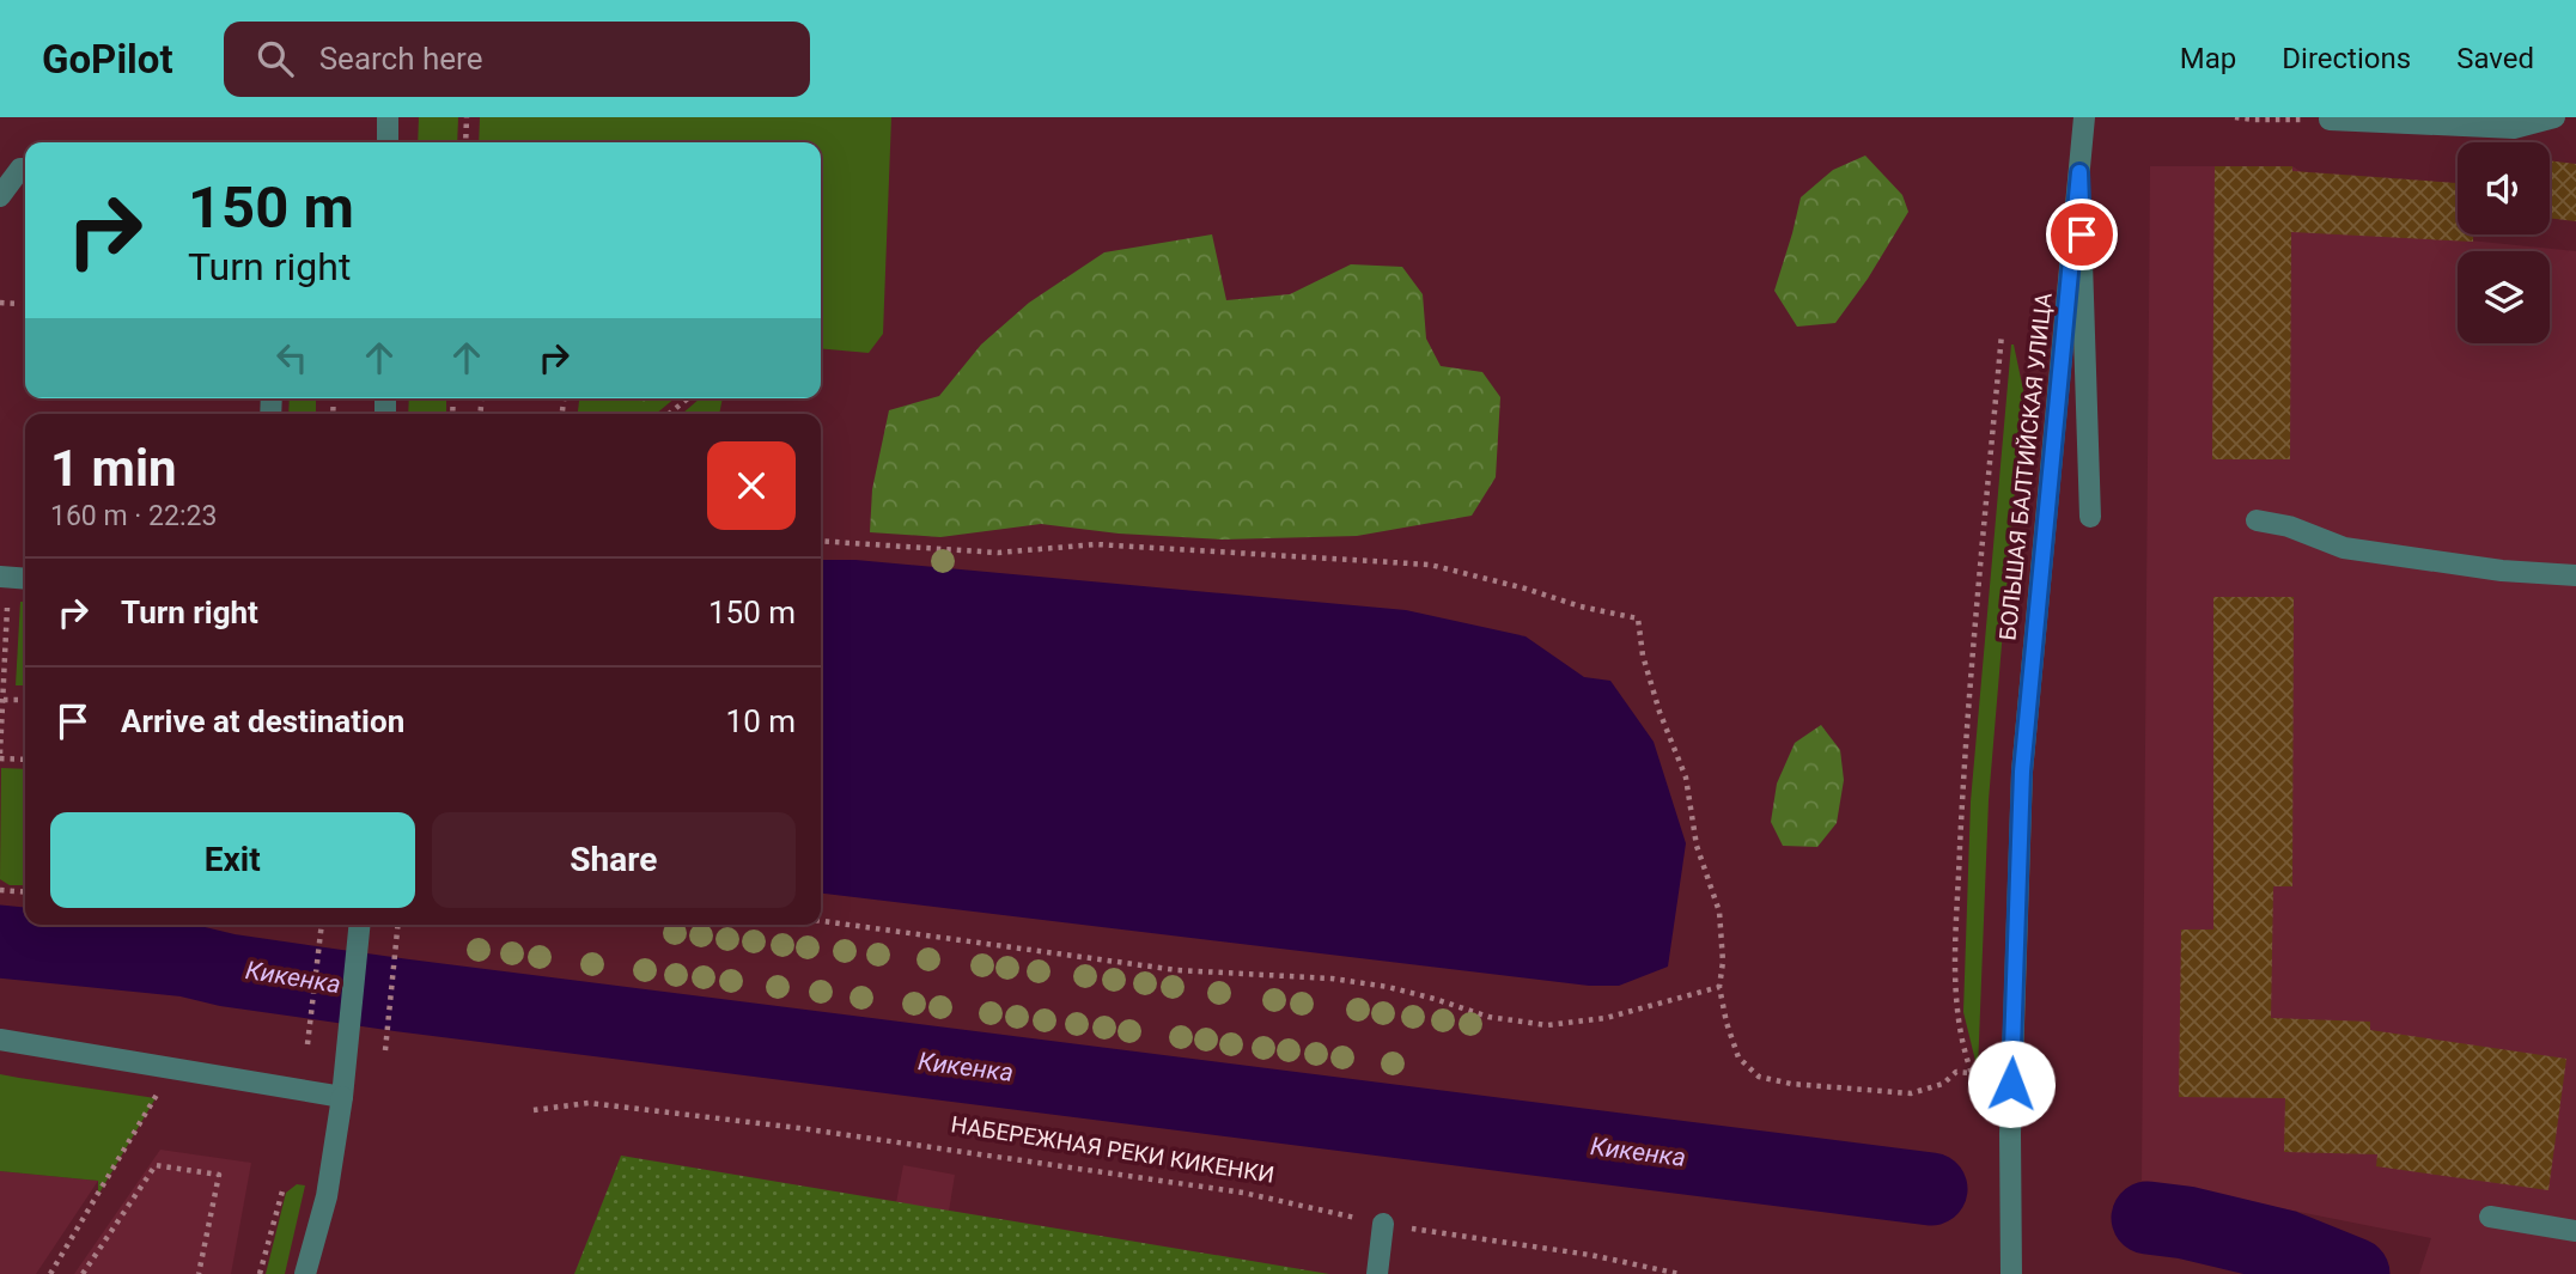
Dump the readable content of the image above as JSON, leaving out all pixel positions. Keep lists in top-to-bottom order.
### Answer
{
  "streets": {
    "street": ["БОЛЬШАЯ БАЛТИЙСКАЯ УЛИЦА"],
    "path": ["НАБЕРЕЖНАЯ РЕКИ КИКЕНКИ"]
  },
  "water": ["Кикенка"],
  "page": {
    "header": "GoPilot",
    "search": "Search here",
    "nav": ["Map", "Directions", "Saved"],
    "turn": ["150 m", "Turn right"],
    "heading": ["1 min", "160 m · 22:23"],
    "list": [
      {
        "name": "Turn right",
        "value": "150 m"
      },
      {
        "name": "Arrive at destination",
        "value": "10 m"
      }
    ],
    "buttons": ["Exit", "Share"]
  }
}
